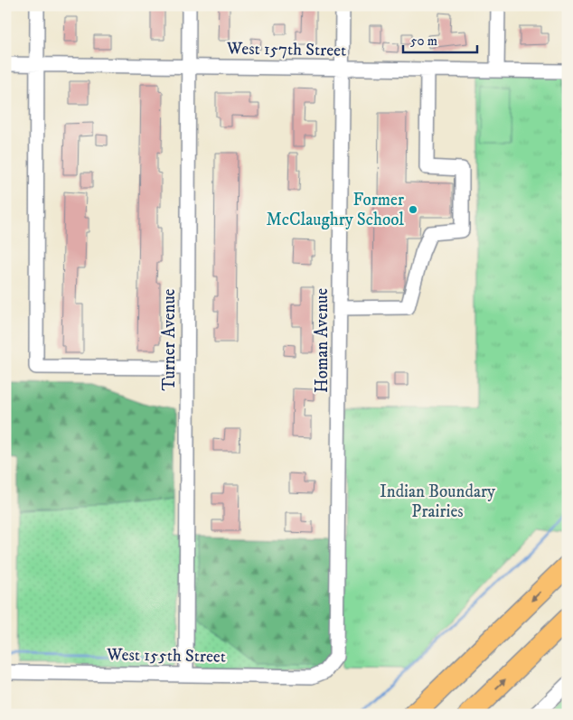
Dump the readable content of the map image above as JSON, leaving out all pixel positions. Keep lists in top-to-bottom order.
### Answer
{
  "streets": {
    "street": [
      "West 157th Street",
      "Turner Avenue",
      "Homan Avenue",
      "West 155th Street"
    ]
  },
  "crossings": [
    ["West 157th Street", "Turner Avenue"],
    ["West 157th Street", "Homan Avenue"],
    ["Turner Avenue", "West 155th Street"],
    ["Homan Avenue", "West 155th Street"]
  ],
  "parks": ["Indian Boundary Prairies"],
  "places": ["Former McClaughry School"],
  "scale_bar": "50 m"
}
